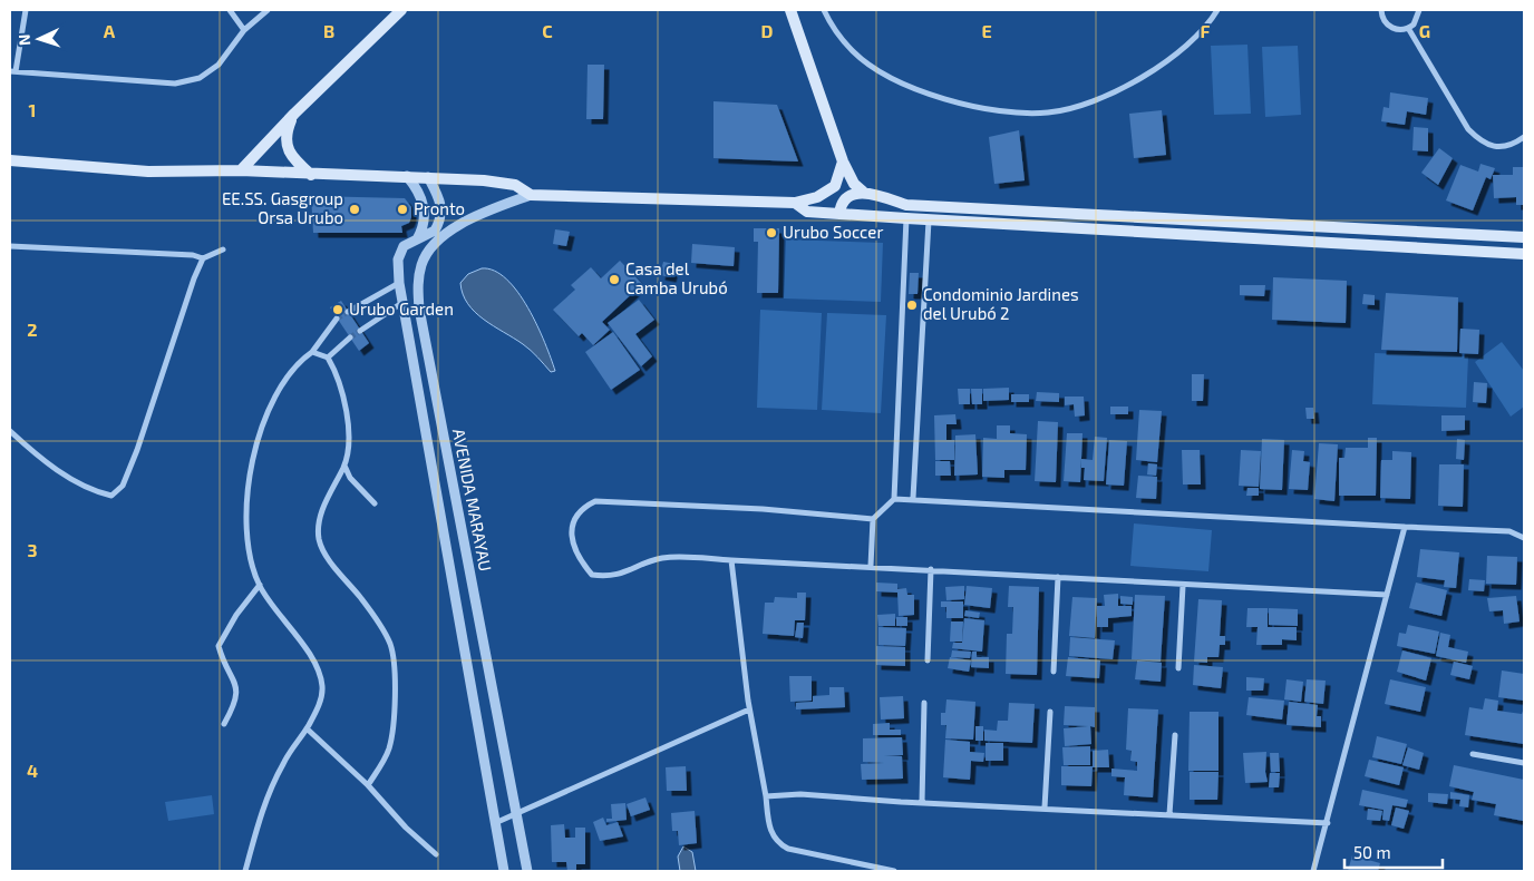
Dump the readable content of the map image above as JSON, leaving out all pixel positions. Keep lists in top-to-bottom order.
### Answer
{
  "streets": {
    "street": ["AVENIDA MARAYAU"]
  },
  "places": [
    "EE.SS. Gasgroup Orsa Urubo",
    "Pronto",
    "Urubo Soccer",
    "Casa del Camba Urubó",
    "Condominio Jardines del Urubó 2",
    "Urubo Garden"
  ],
  "scale_bar": "50 m",
  "north": "left",
  "grid": {
    "columns": [
      "A",
      "B",
      "C",
      "D",
      "E",
      "F",
      "G"
    ],
    "rows": [
      "1",
      "2",
      "3",
      "4"
    ]
  }
}
